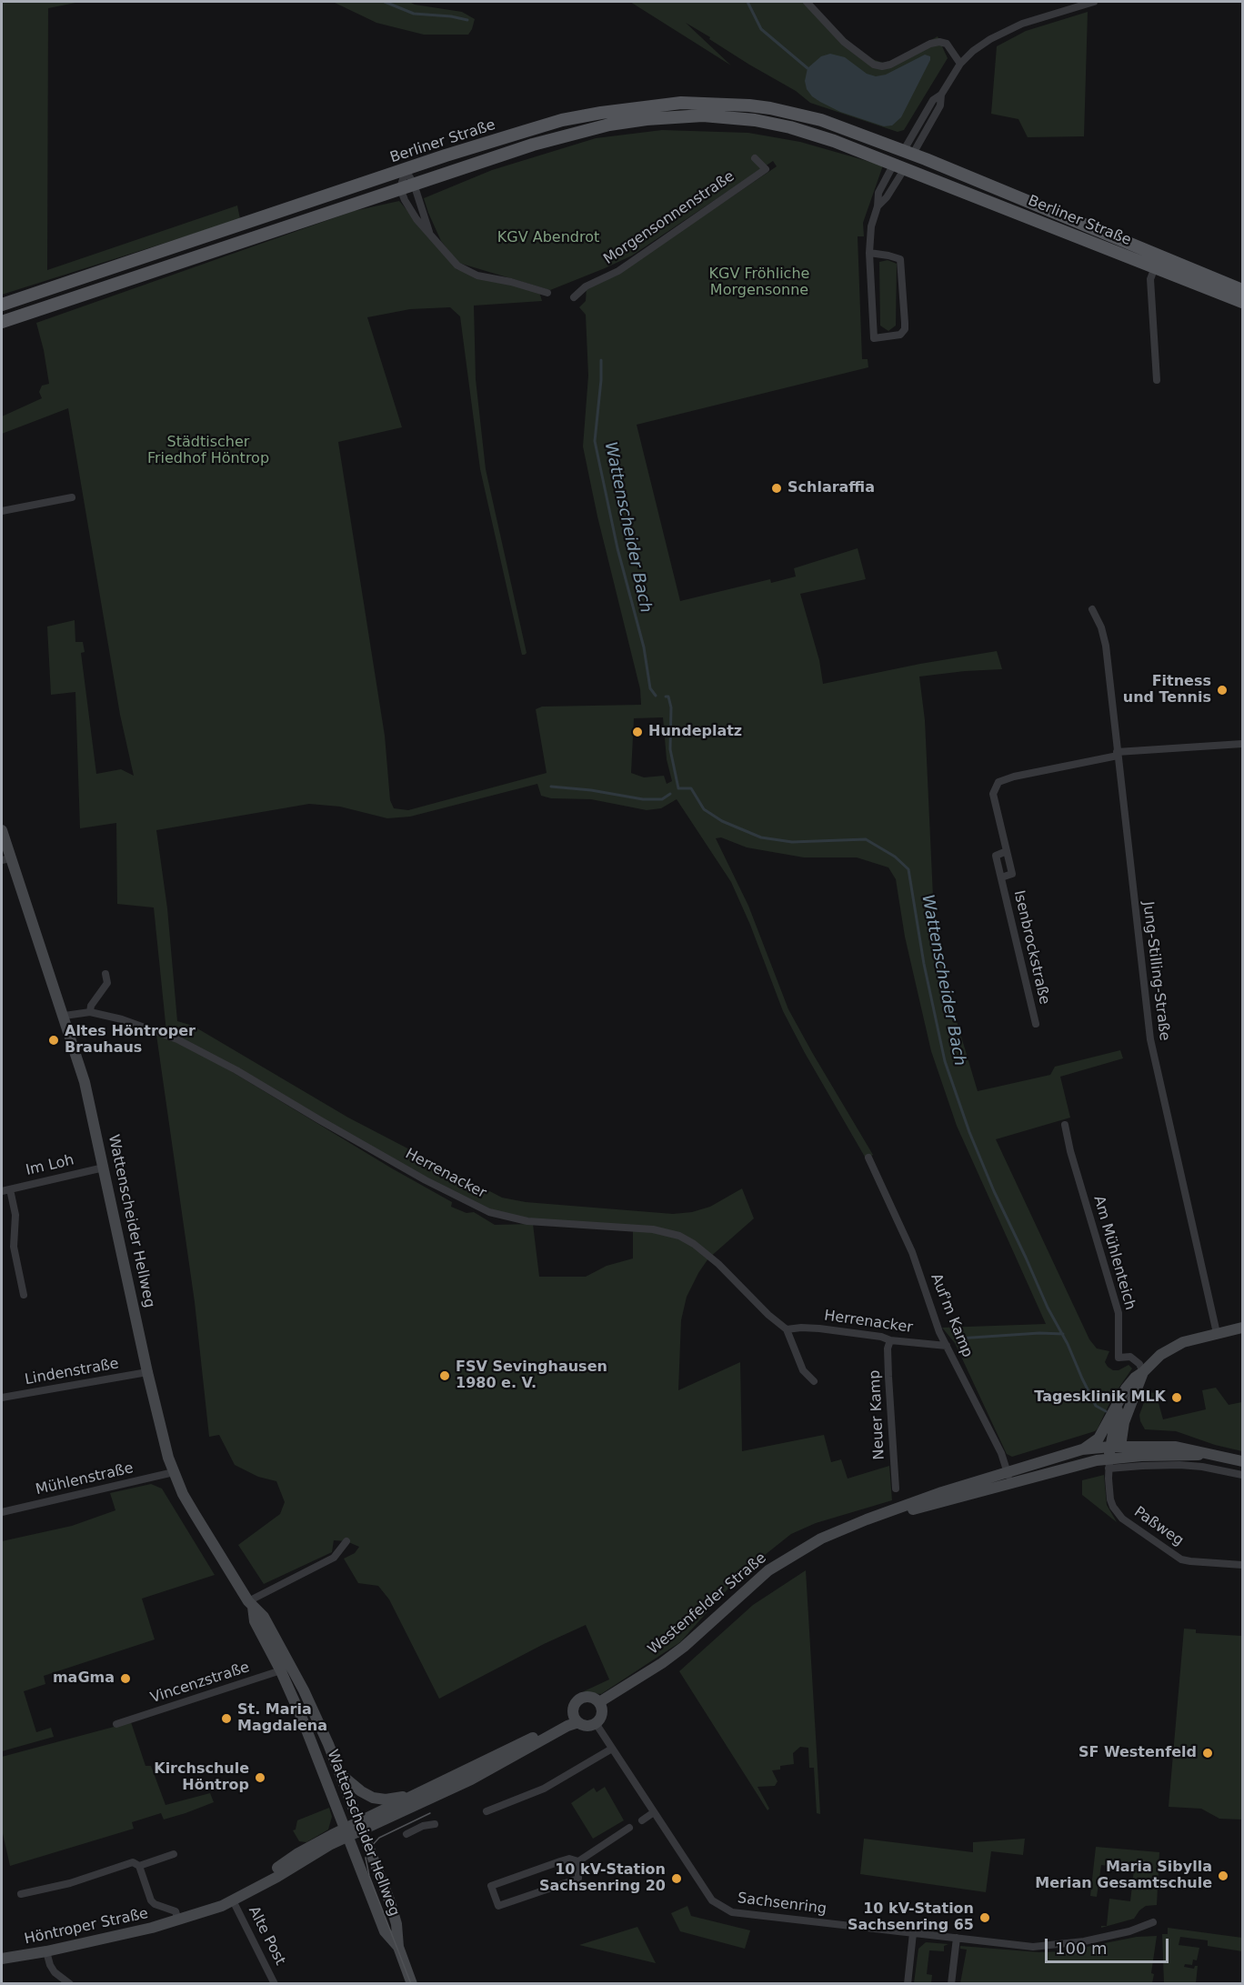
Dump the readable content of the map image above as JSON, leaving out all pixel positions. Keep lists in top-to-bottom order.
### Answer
{
  "streets": {
    "main road": ["Berliner Straße"],
    "street": [
      "Morgensonnenstraße",
      "Isenbrockstraße",
      "Jung-Stilling-Straße",
      "Im Loh",
      "Herrenacker",
      "Wattenscheider Hellweg",
      "Am Mühlenteich",
      "Auf'm Kamp",
      "Lindenstraße",
      "Neuer Kamp",
      "Mühlenstraße",
      "Paßweg",
      "Westenfelder Straße",
      "Vincenzstraße",
      "Sachsenring",
      "Höntroper Straße",
      "Alte Post"
    ]
  },
  "crossings": [
    ["Isenbrockstraße", "Jung-Stilling-Straße"],
    ["Im Loh", "Wattenscheider Hellweg"],
    ["Herrenacker", "Wattenscheider Hellweg"],
    ["Herrenacker", "Auf'm Kamp"],
    ["Herrenacker", "Neuer Kamp"],
    ["Wattenscheider Hellweg", "Lindenstraße"],
    ["Wattenscheider Hellweg", "Mühlenstraße"],
    ["Wattenscheider Hellweg", "Westenfelder Straße"],
    ["Wattenscheider Hellweg", "Vincenzstraße"],
    ["Wattenscheider Hellweg", "Höntroper Straße"],
    ["Auf'm Kamp", "Westenfelder Straße"],
    ["Paßweg", "Westenfelder Straße"],
    ["Westenfelder Straße", "Sachsenring"],
    ["Westenfelder Straße", "Höntroper Straße"],
    ["Höntroper Straße", "Alte Post"]
  ],
  "water": ["Wattenscheider Bach"],
  "parks": ["KGV Abendrot", "KGV Fröhliche Morgensonne", "Städtischer Friedhof Höntrop"],
  "places": [
    "Schlaraffia",
    "Fitness und Tennis",
    "Hundeplatz",
    "Altes Höntroper Brauhaus",
    "FSV Sevinghausen 1980 e. V.",
    "Tagesklinik MLK",
    "maGma",
    "St. Maria Magdalena",
    "SF Westenfeld",
    "Kirchschule Höntrop",
    "Maria Sibylla Merian Gesamtschule",
    "10 kV-Station Sachsenring 20",
    "10 kV-Station Sachsenring 65"
  ],
  "scale_bar": "100 m"
}
